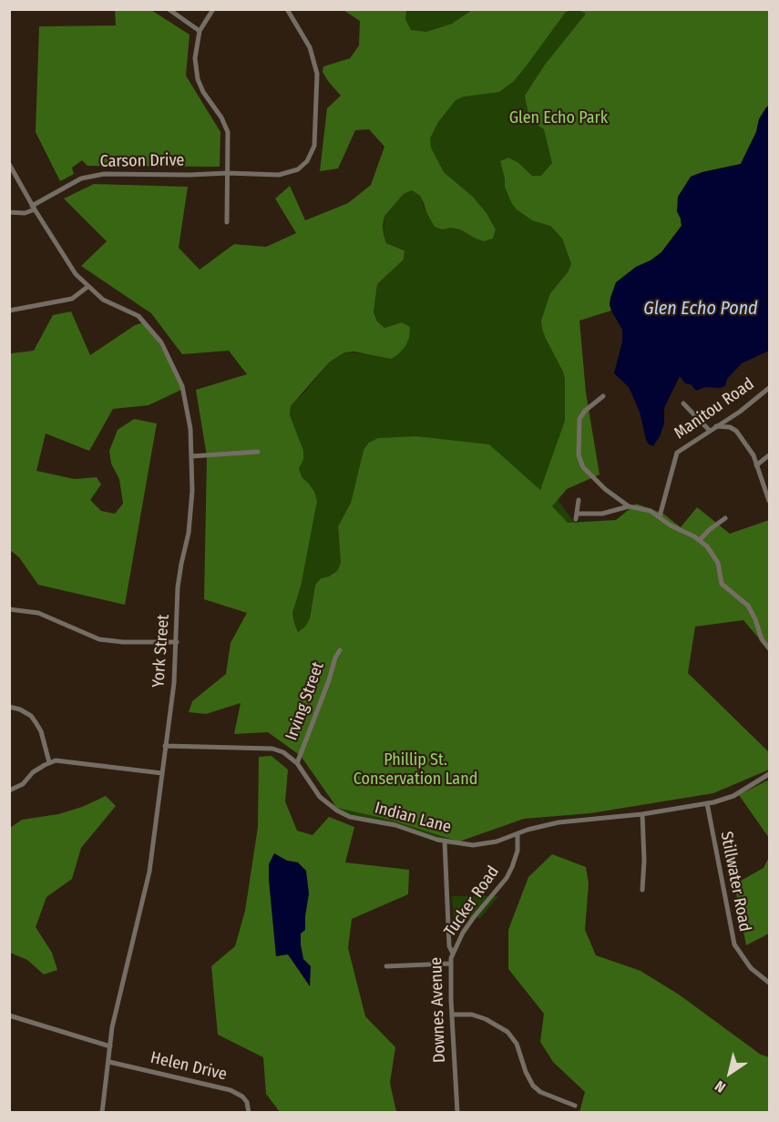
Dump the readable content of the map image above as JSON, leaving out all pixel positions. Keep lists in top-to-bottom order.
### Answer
{
  "streets": {
    "street": [
      "Carson Drive",
      "Manitou Road",
      "York Street",
      "Irving Street",
      "Indian Lane",
      "Stillwater Road",
      "Tucker Road",
      "Downes Avenue",
      "Helen Drive"
    ]
  },
  "crossings": [
    ["Carson Drive", "York Street"],
    ["York Street", "Indian Lane"],
    ["York Street", "Helen Drive"],
    ["Irving Street", "Indian Lane"],
    ["Indian Lane", "Stillwater Road"],
    ["Indian Lane", "Tucker Road"],
    ["Indian Lane", "Downes Avenue"],
    ["Tucker Road", "Downes Avenue"]
  ],
  "water": ["Glen Echo Pond"],
  "parks": ["Glen Echo Park", "Phillip St. Conservation Land"],
  "north": "bottom left"
}
